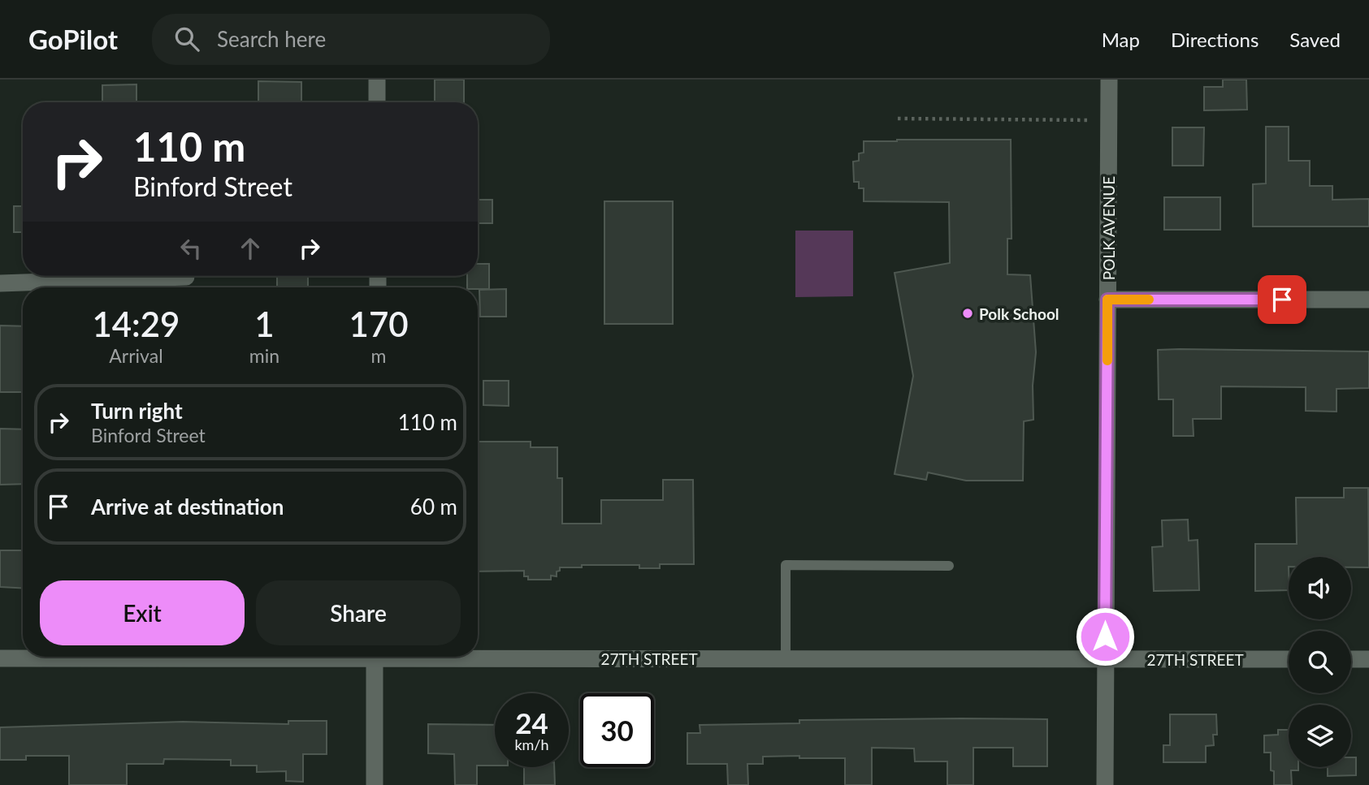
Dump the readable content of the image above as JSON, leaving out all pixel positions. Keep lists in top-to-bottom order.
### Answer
{
  "streets": {
    "street": ["POLK AVENUE", "27TH STREET"]
  },
  "crossings": [
    ["POLK AVENUE", "27TH STREET"]
  ],
  "places": ["Polk School"],
  "page": {
    "header": "GoPilot",
    "search": "Search here",
    "nav": ["Map", "Directions", "Saved"],
    "turn": ["110 m", "Binford Street"],
    "eta": [
      "14:29",
      "Arrival",
      "1",
      "min",
      "170",
      "m"
    ],
    "list": [
      {
        "name": "Turn right",
        "note": "Binford Street",
        "value": "110 m"
      },
      {
        "name": "Arrive at destination",
        "value": "60 m"
      }
    ],
    "buttons": ["Exit", "Share"],
    "speed": "24 km/h",
    "limit": "30"
  }
}
